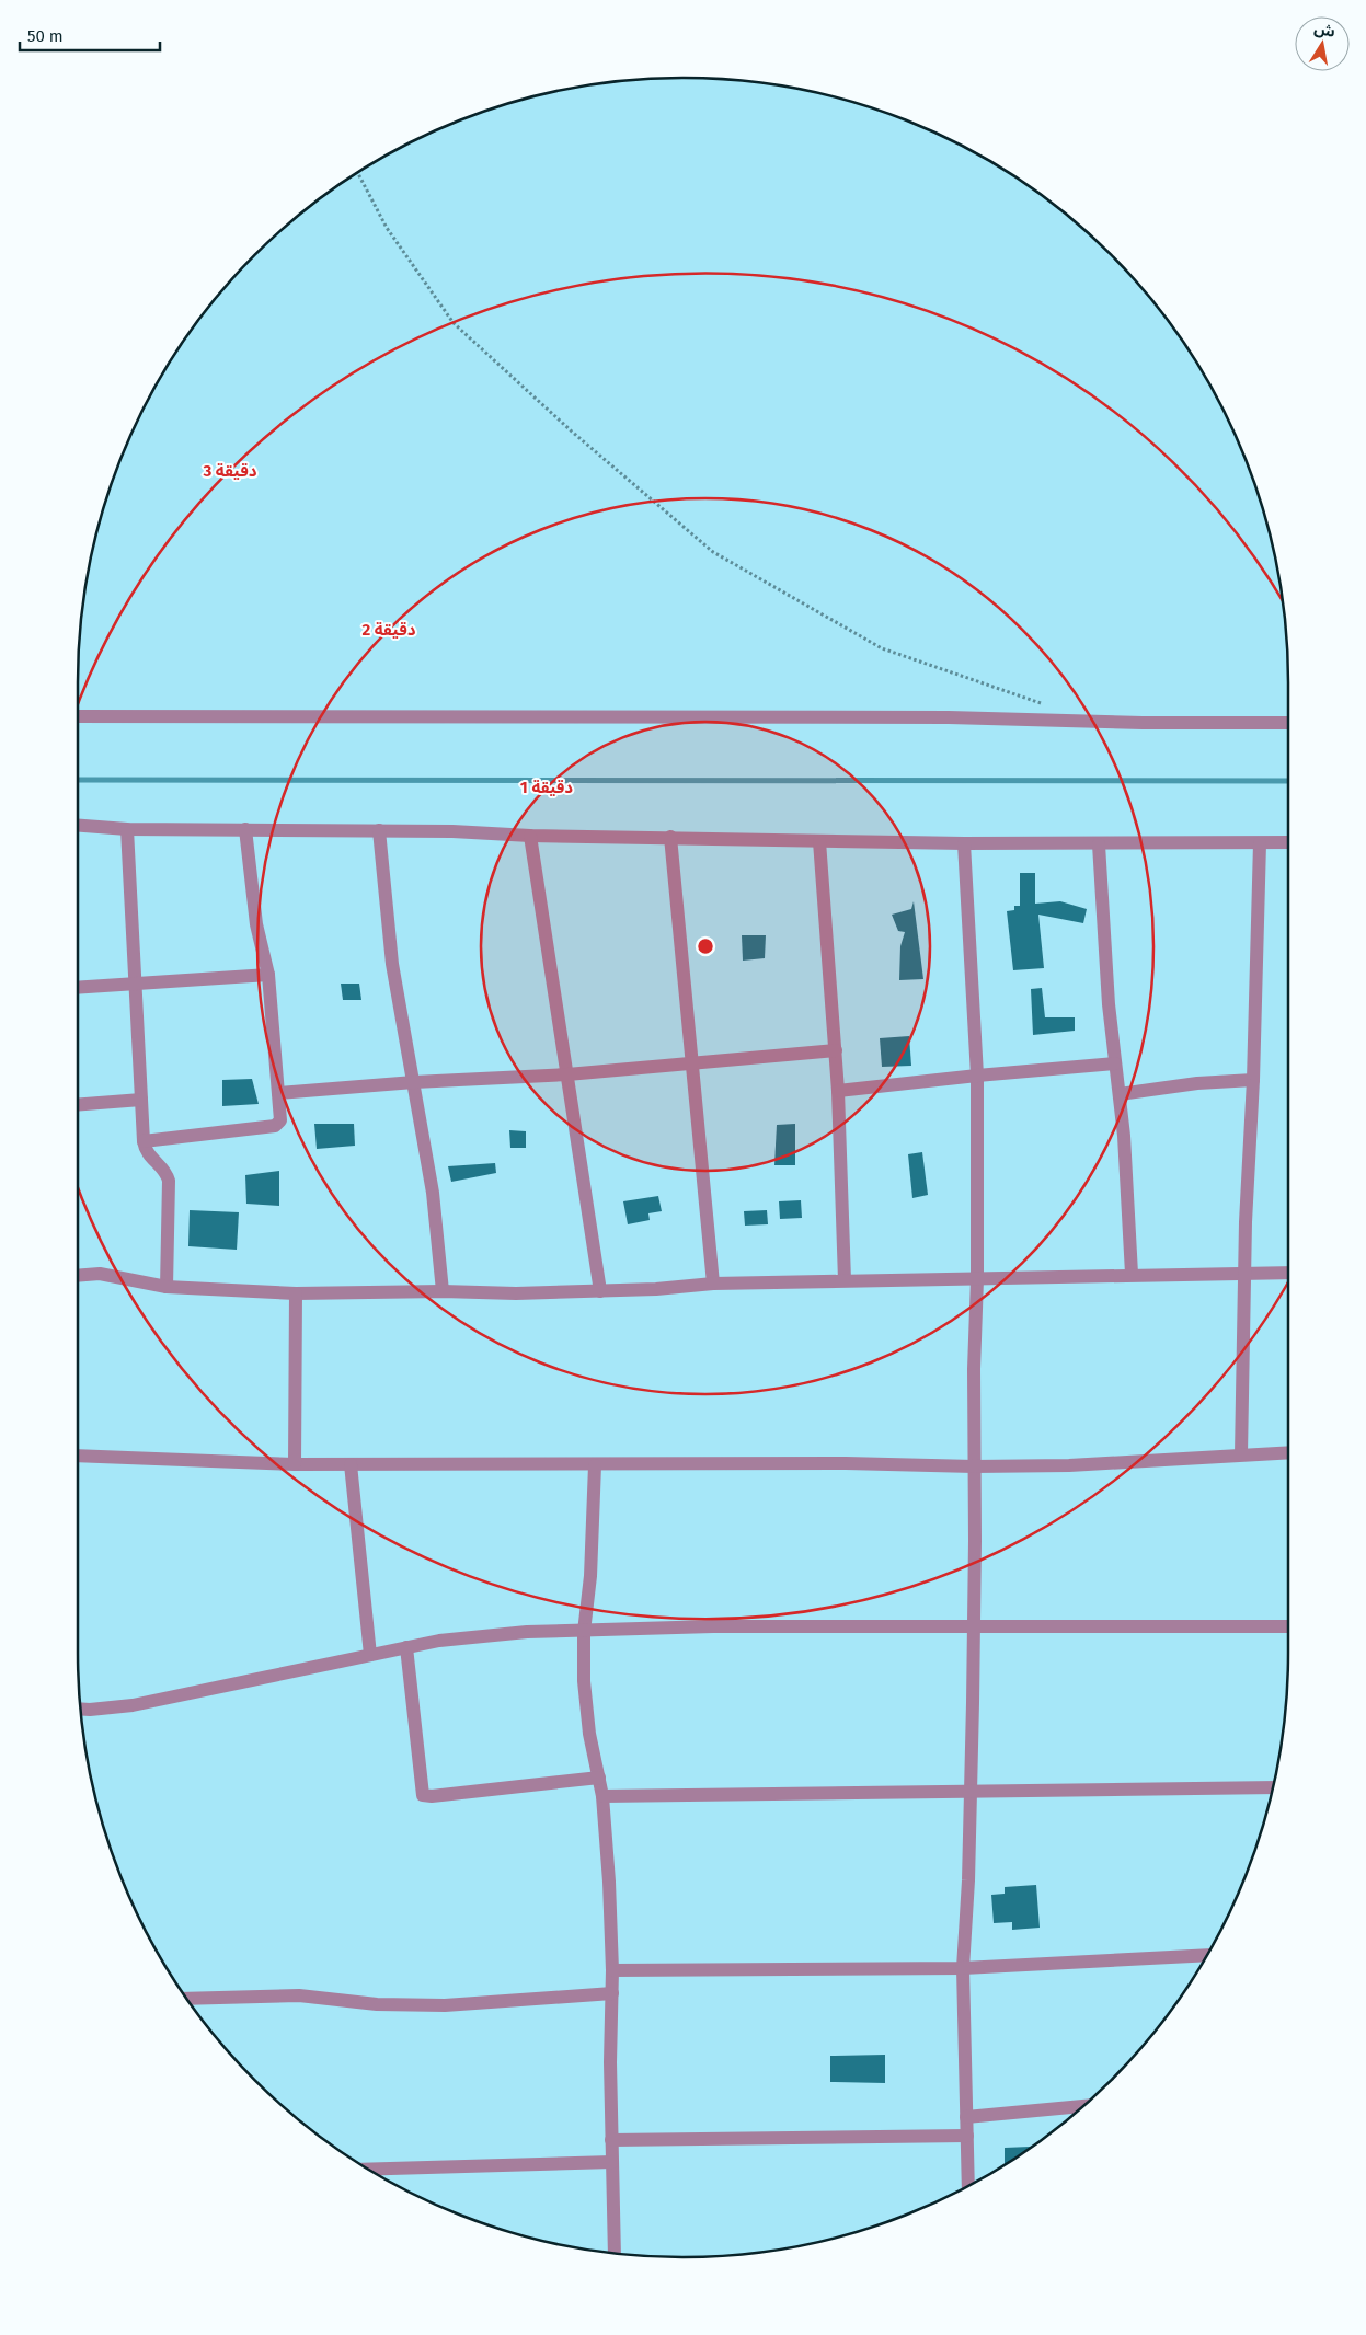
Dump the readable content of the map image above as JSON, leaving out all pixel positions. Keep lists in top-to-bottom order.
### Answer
{
  "scale_bar": "50 m",
  "north": "top",
  "rings": ["3 دقيقة", "2 دقيقة", "1 دقيقة"]
}
